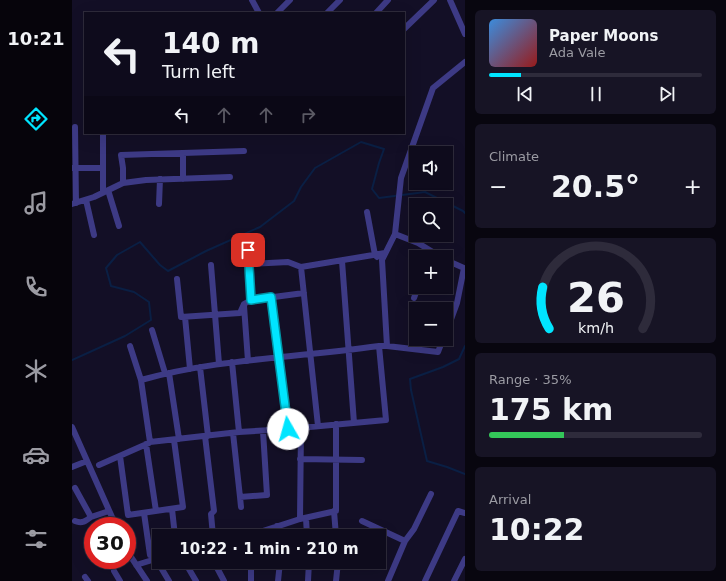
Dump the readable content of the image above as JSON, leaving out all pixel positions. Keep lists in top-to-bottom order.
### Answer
{
  "page": {
    "tabs": "10:21",
    "turn": ["140 m", "Turn left"],
    "song": ["Paper Moons", "Ada Vale"],
    "tile": [
      "Climate",
      ["Range · 35%", "175 km"],
      ["Arrival", "10:22"]
    ],
    "map_buttons": ["+", "−"],
    "heat": ["−", "20.5°", "+"],
    "limit": "30",
    "trip": "10:22 · 1 min · 210 m",
    "gauge": ["26", "km/h"]
  }
}
